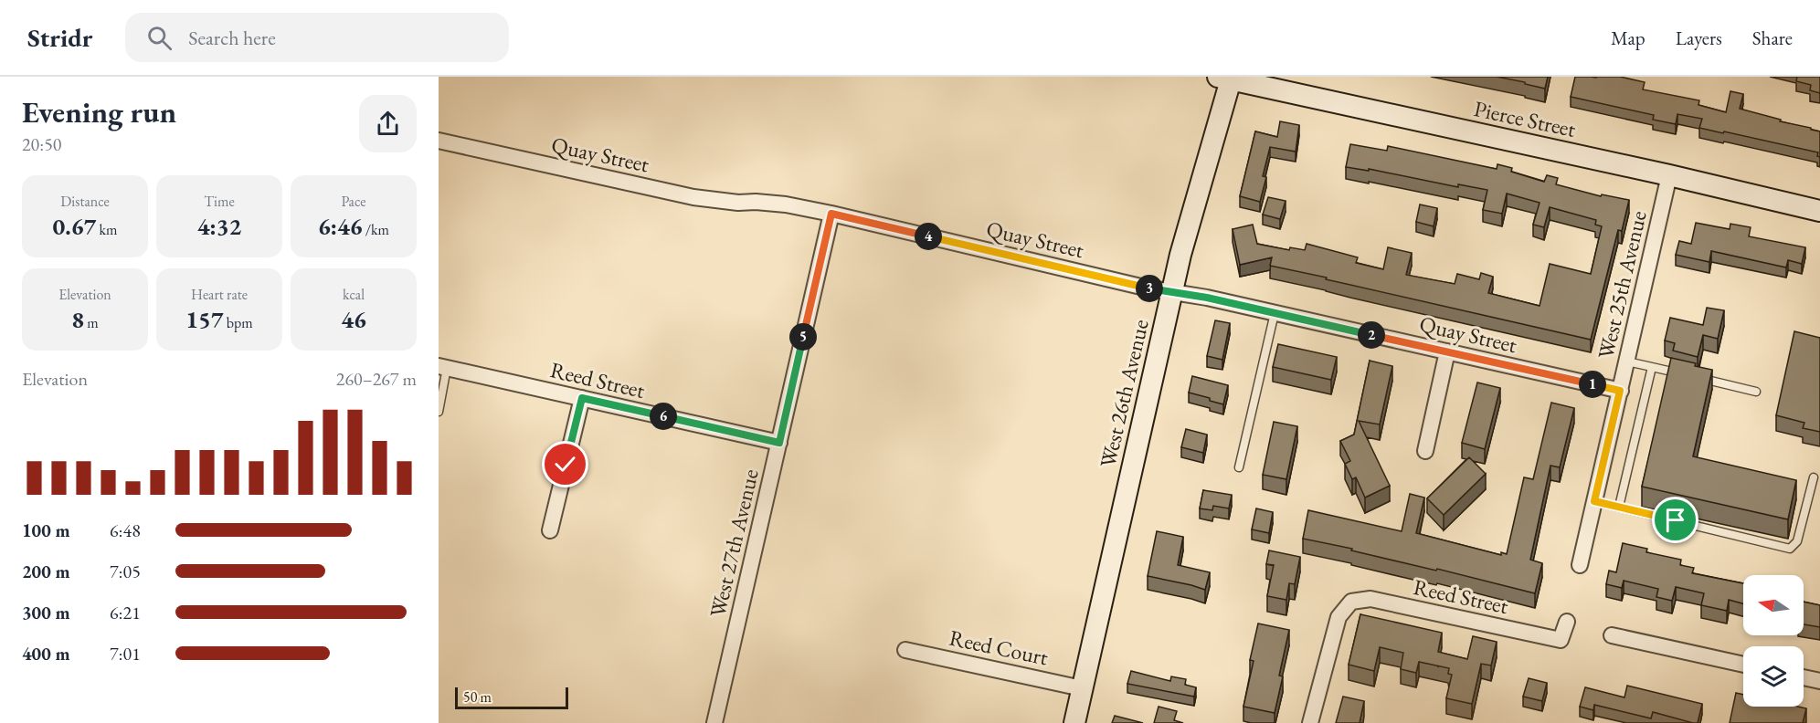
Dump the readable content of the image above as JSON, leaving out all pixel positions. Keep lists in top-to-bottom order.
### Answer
{
  "streets": {
    "street": [
      "Pierce Street",
      "Quay Street",
      "West 25th Avenue",
      "Reed Street",
      "West 26th Avenue",
      "West 27th Avenue",
      "Reed Court"
    ]
  },
  "crossings": [
    ["Pierce Street", "West 25th Avenue"],
    ["Pierce Street", "West 26th Avenue"],
    ["Quay Street", "West 25th Avenue"],
    ["Quay Street", "West 26th Avenue"],
    ["Quay Street", "West 27th Avenue"],
    ["Reed Street", "West 27th Avenue"],
    ["West 26th Avenue", "Reed Court"]
  ],
  "scale_bar": "50 m",
  "north": "left",
  "page": {
    "header": "Stridr",
    "search": "Search here",
    "nav": ["Map", "Layers", "Share"],
    "heading": ["Evening run", "20:50"],
    "stats": [
      ["Distance", "0.67 km"],
      ["Time", "4:32"],
      ["Pace", "6:46 /km"],
      ["Elevation", "8 m"],
      ["Heart rate", "157 bpm"],
      ["kcal", "46"]
    ],
    "pins": [
      "4",
      "3",
      "2",
      "5",
      "1",
      "6"
    ],
    "chart": ["Elevation", "260–267 m"],
    "list": [
      {
        "name": "100 m",
        "note": "6:48"
      },
      {
        "name": "200 m",
        "note": "7:05"
      },
      {
        "name": "300 m",
        "note": "6:21"
      },
      {
        "name": "400 m",
        "note": "7:01"
      }
    ],
    "scale": "50 m"
  }
}
